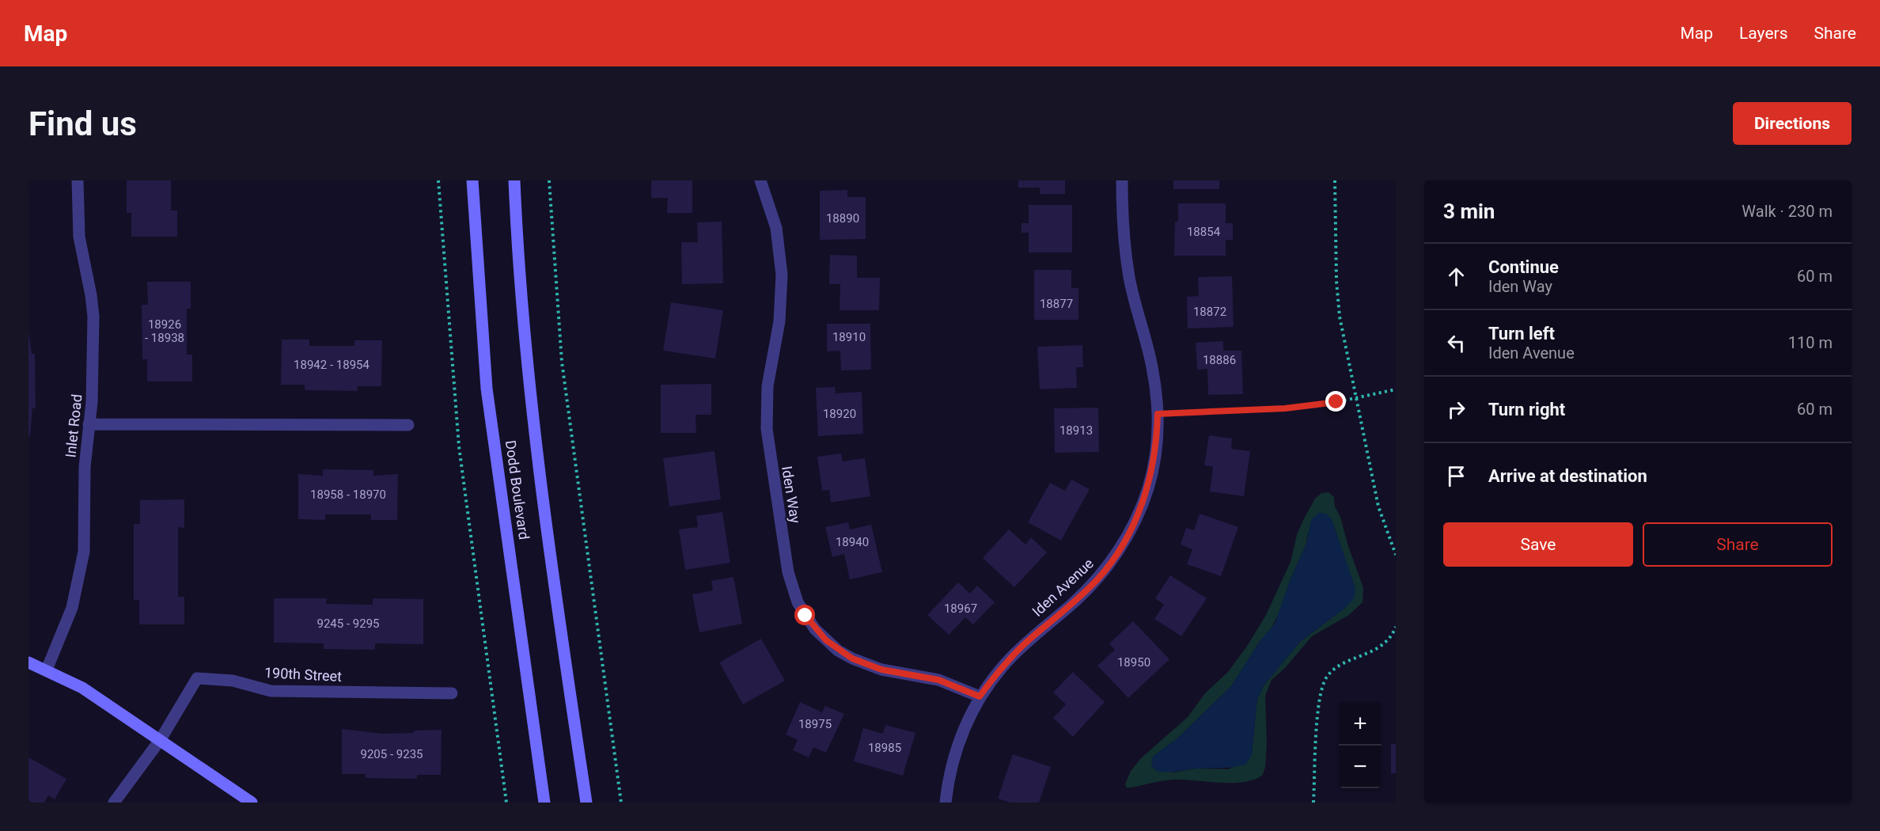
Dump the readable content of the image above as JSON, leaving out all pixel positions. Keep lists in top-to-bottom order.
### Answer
{
  "streets": {
    "main road": ["Dodd Boulevard"],
    "street": [
      "Inlet Road",
      "Iden Way",
      "Iden Avenue",
      "190th Street"
    ]
  },
  "crossings": [
    ["Iden Way", "Iden Avenue"]
  ],
  "house_numbers": [
    "18890",
    "18854",
    "18877",
    "18872",
    "18926 - 18938",
    "18910",
    "18886",
    "18942 - 18954",
    "18920",
    "18913",
    "18958 - 18970",
    "18940",
    "18967",
    "9245 - 9295",
    "18950",
    "18975",
    "18985",
    "9205 - 9235"
  ],
  "page": {
    "header": "Map",
    "nav": ["Map", "Layers", "Share"],
    "buttons": [
      "Directions",
      ["Save", "Share"]
    ],
    "title": "Find us",
    "heading": ["3 min", "Walk · 230 m"],
    "list": [
      ["Continue", "Iden Way", "60 m"],
      ["Turn left", "Iden Avenue", "110 m"],
      ["Turn right", "60 m"],
      "Arrive at destination"
    ],
    "map_buttons": ["+", "−"]
  }
}
